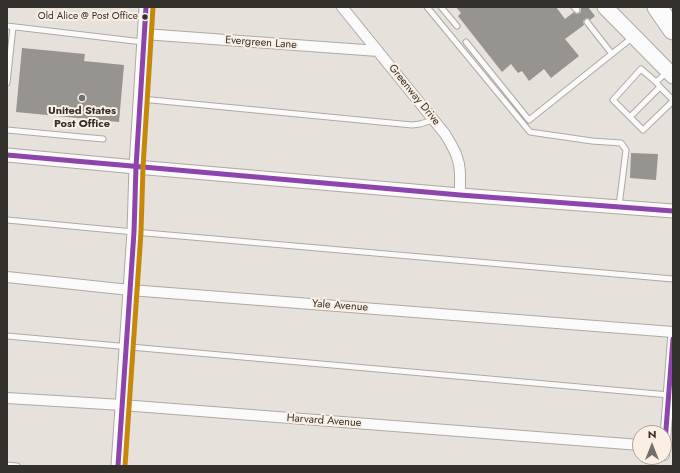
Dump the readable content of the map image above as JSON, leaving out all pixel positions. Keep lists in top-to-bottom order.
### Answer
{
  "streets": {
    "street": [
      "Evergreen Lane",
      "Greenway Drive",
      "Yale Avenue",
      "Harvard Avenue"
    ]
  },
  "crossings": [
    ["Evergreen Lane", "Greenway Drive"]
  ],
  "places": ["Old Alice @ Post Office", "United States Post Office"],
  "north": "top"
}
